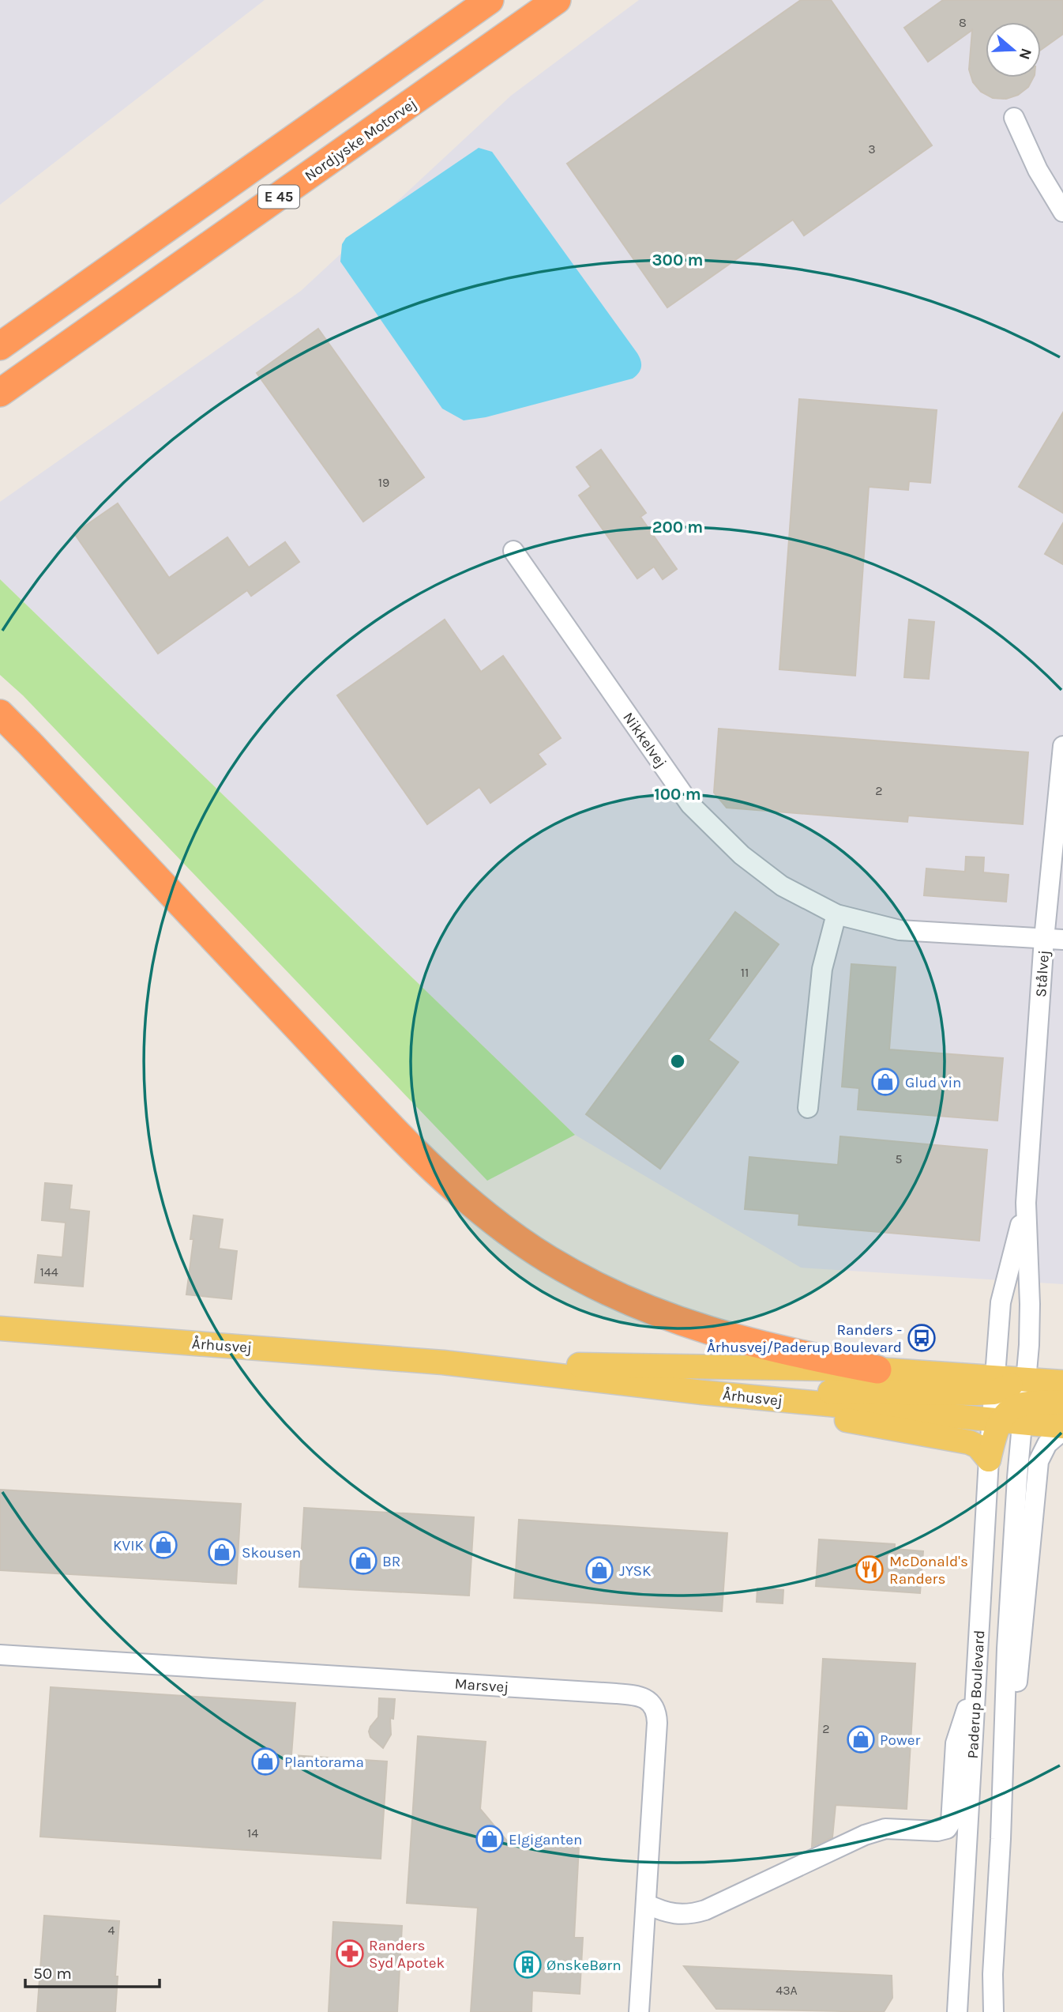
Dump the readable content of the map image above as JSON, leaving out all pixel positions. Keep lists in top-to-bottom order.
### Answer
{
  "streets": {
    "highway": ["Nordjyske Motorvej", "E 45"],
    "main road": ["Århusvej"],
    "street": [
      "Nikkelvej",
      "Stålvej",
      "Marsvej",
      "Paderup Boulevard"
    ]
  },
  "crossings": [
    ["Nikkelvej", "Stålvej"],
    ["Stålvej", "Århusvej"],
    ["Stålvej", "Paderup Boulevard"],
    ["Århusvej", "Paderup Boulevard"]
  ],
  "places": {
    "shop": [
      "Glud vin",
      "KVIK",
      "Skousen",
      "BR",
      "JYSK",
      "Power",
      "Plantorama",
      "Elgiganten"
    ],
    "bus stop": ["Randers - Århusvej/Paderup Boulevard"],
    "restaurant": ["McDonald's Randers"],
    "pharmacy": ["Randers Syd Apotek"],
    "building": ["ØnskeBørn"]
  },
  "house_numbers": [
    "8",
    "3",
    "19",
    "2",
    "11",
    "5",
    "144",
    "2",
    "14",
    "4",
    "43A"
  ],
  "scale_bar": "50 m",
  "north": "right",
  "rings": ["300 m", "200 m", "100 m"]
}
